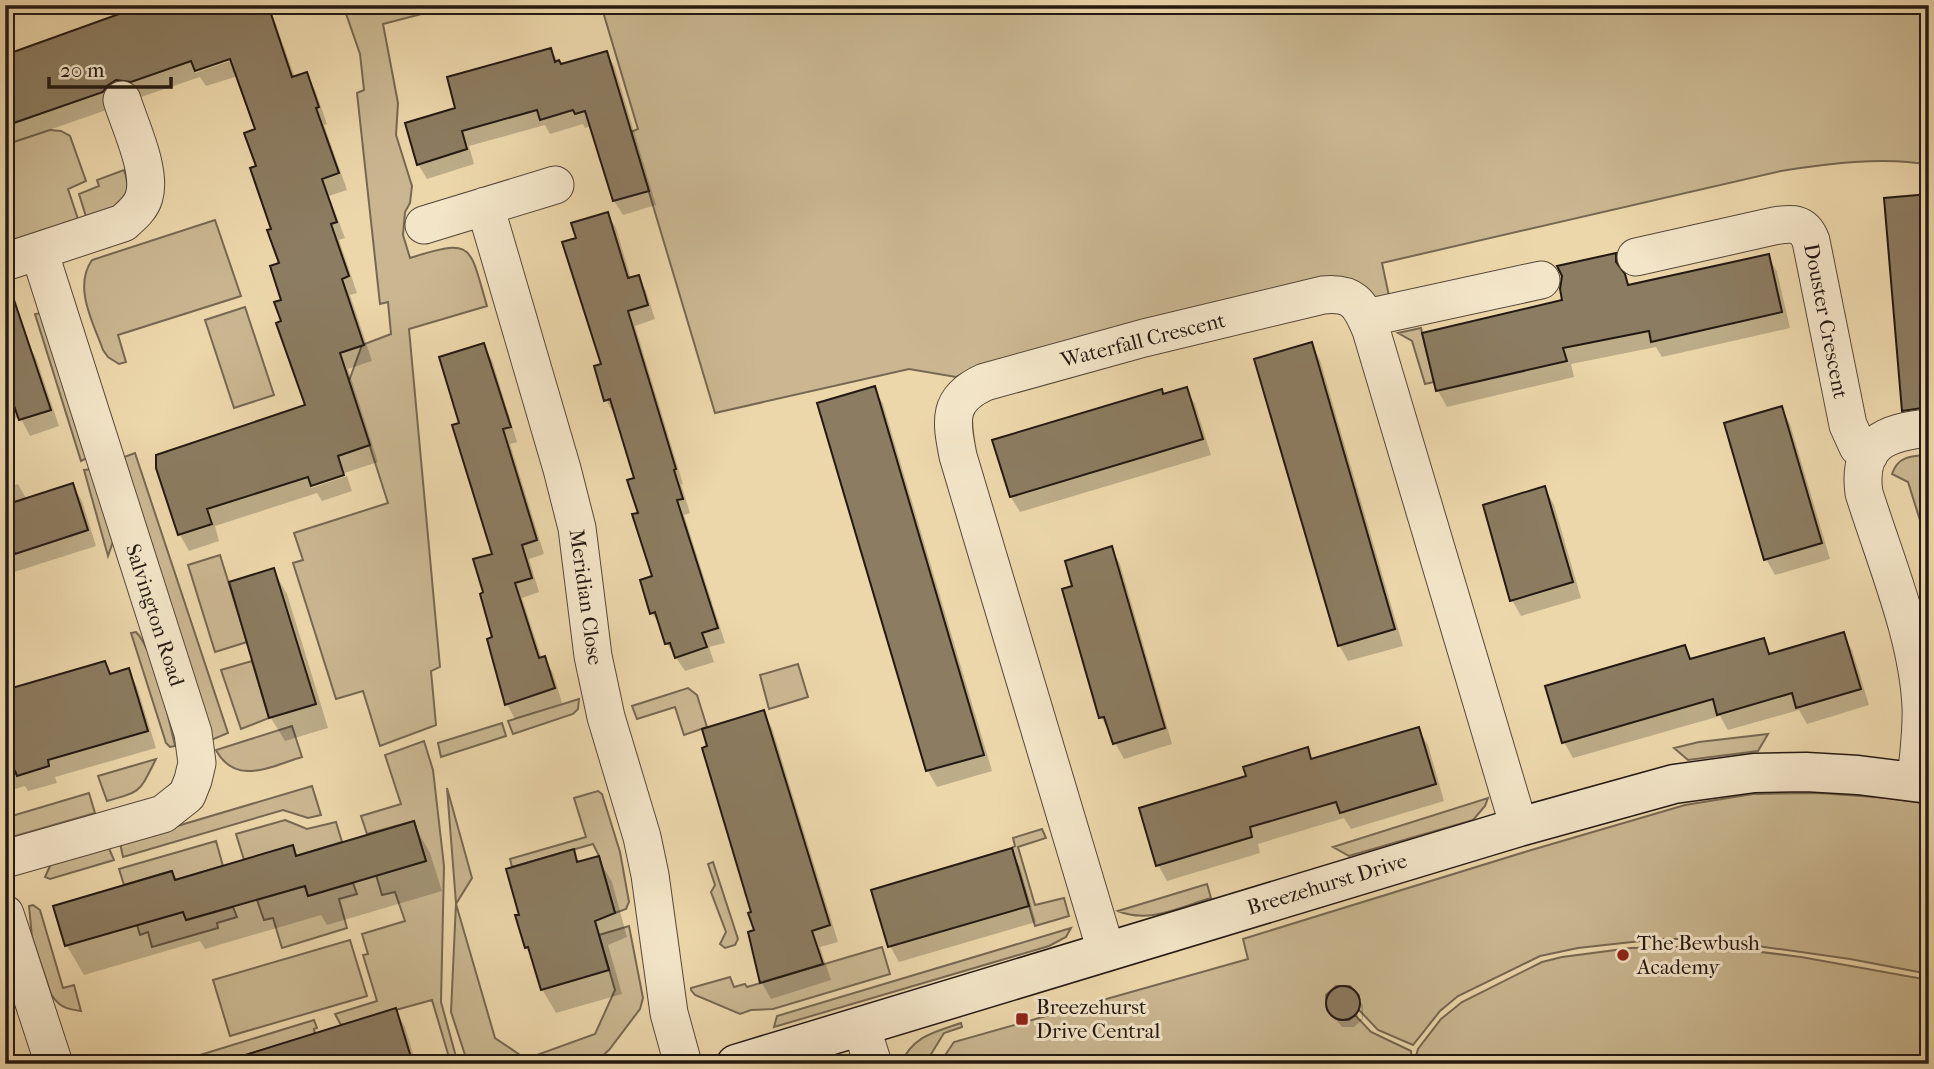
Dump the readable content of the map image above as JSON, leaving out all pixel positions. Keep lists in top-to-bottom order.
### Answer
{
  "streets": {
    "street": [
      "Douster Crescent",
      "Waterfall Crescent",
      "Meridian Close",
      "Salvington Road",
      "Breezehurst Drive"
    ]
  },
  "crossings": [
    ["Waterfall Crescent", "Breezehurst Drive"]
  ],
  "places": {
    "other": ["The Bewbush Academy"],
    "transit": ["Breezehurst Drive Central"]
  },
  "scale_bar": "20 m"
}
